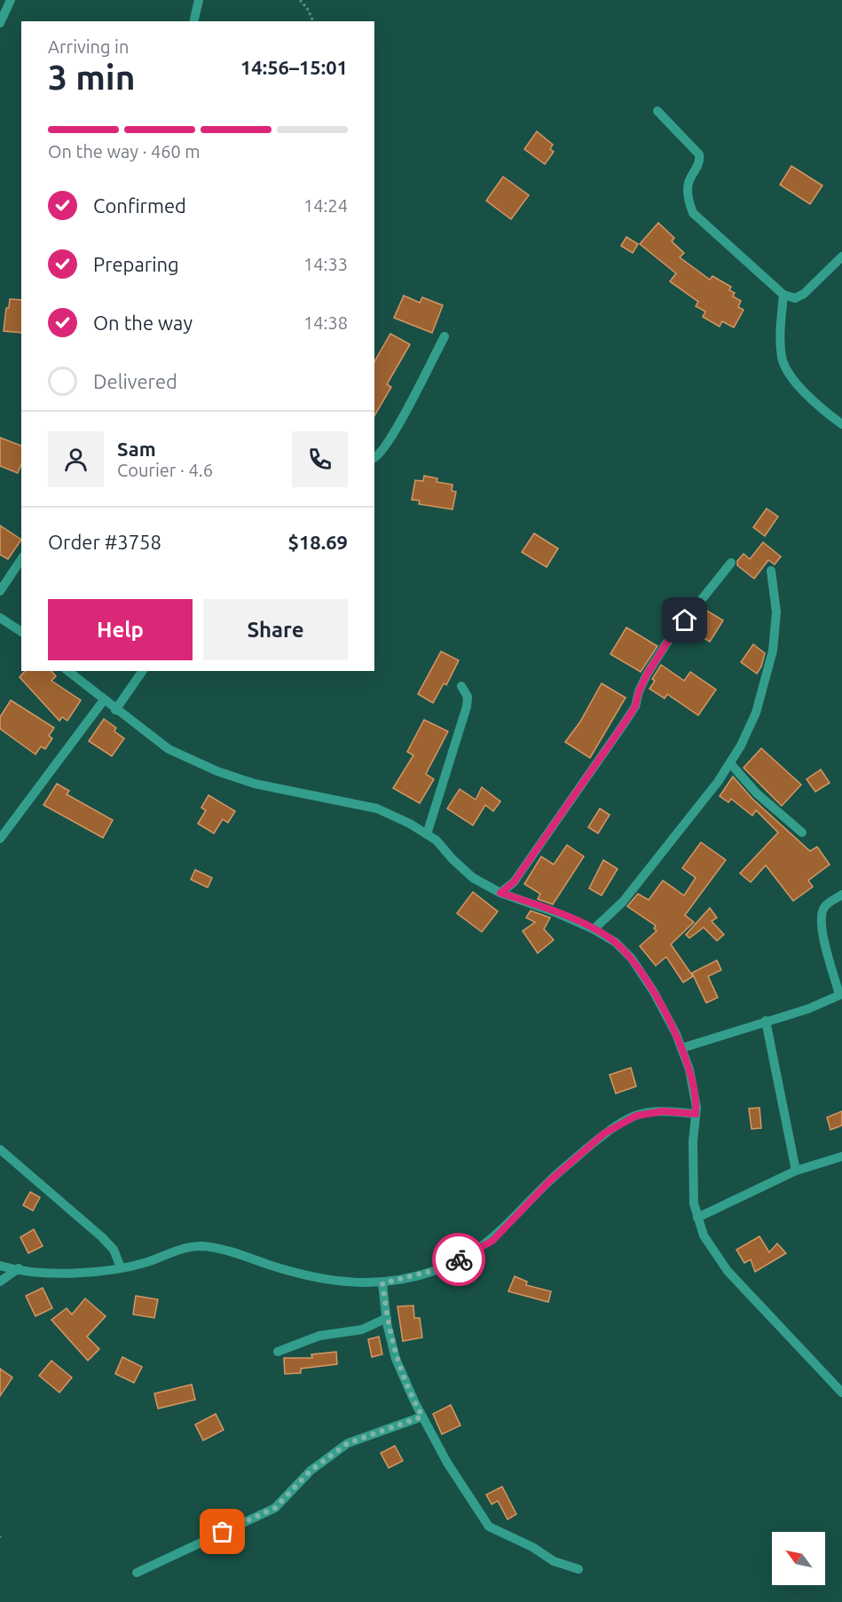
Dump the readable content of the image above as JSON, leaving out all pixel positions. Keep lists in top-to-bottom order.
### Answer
{
  "north": "top left",
  "page": {
    "heading": ["3 min", "Arriving in", "14:56–15:01"],
    "panel": [
      "Sam",
      "Courier · 4.6",
      "Order #3758",
      "$18.69"
    ],
    "bar": "On the way · 460 m",
    "list": [
      ["Confirmed", "14:24"],
      ["Preparing", "14:33"],
      ["On the way", "14:38"],
      "Delivered"
    ],
    "buttons": ["Help", "Share"]
  }
}
